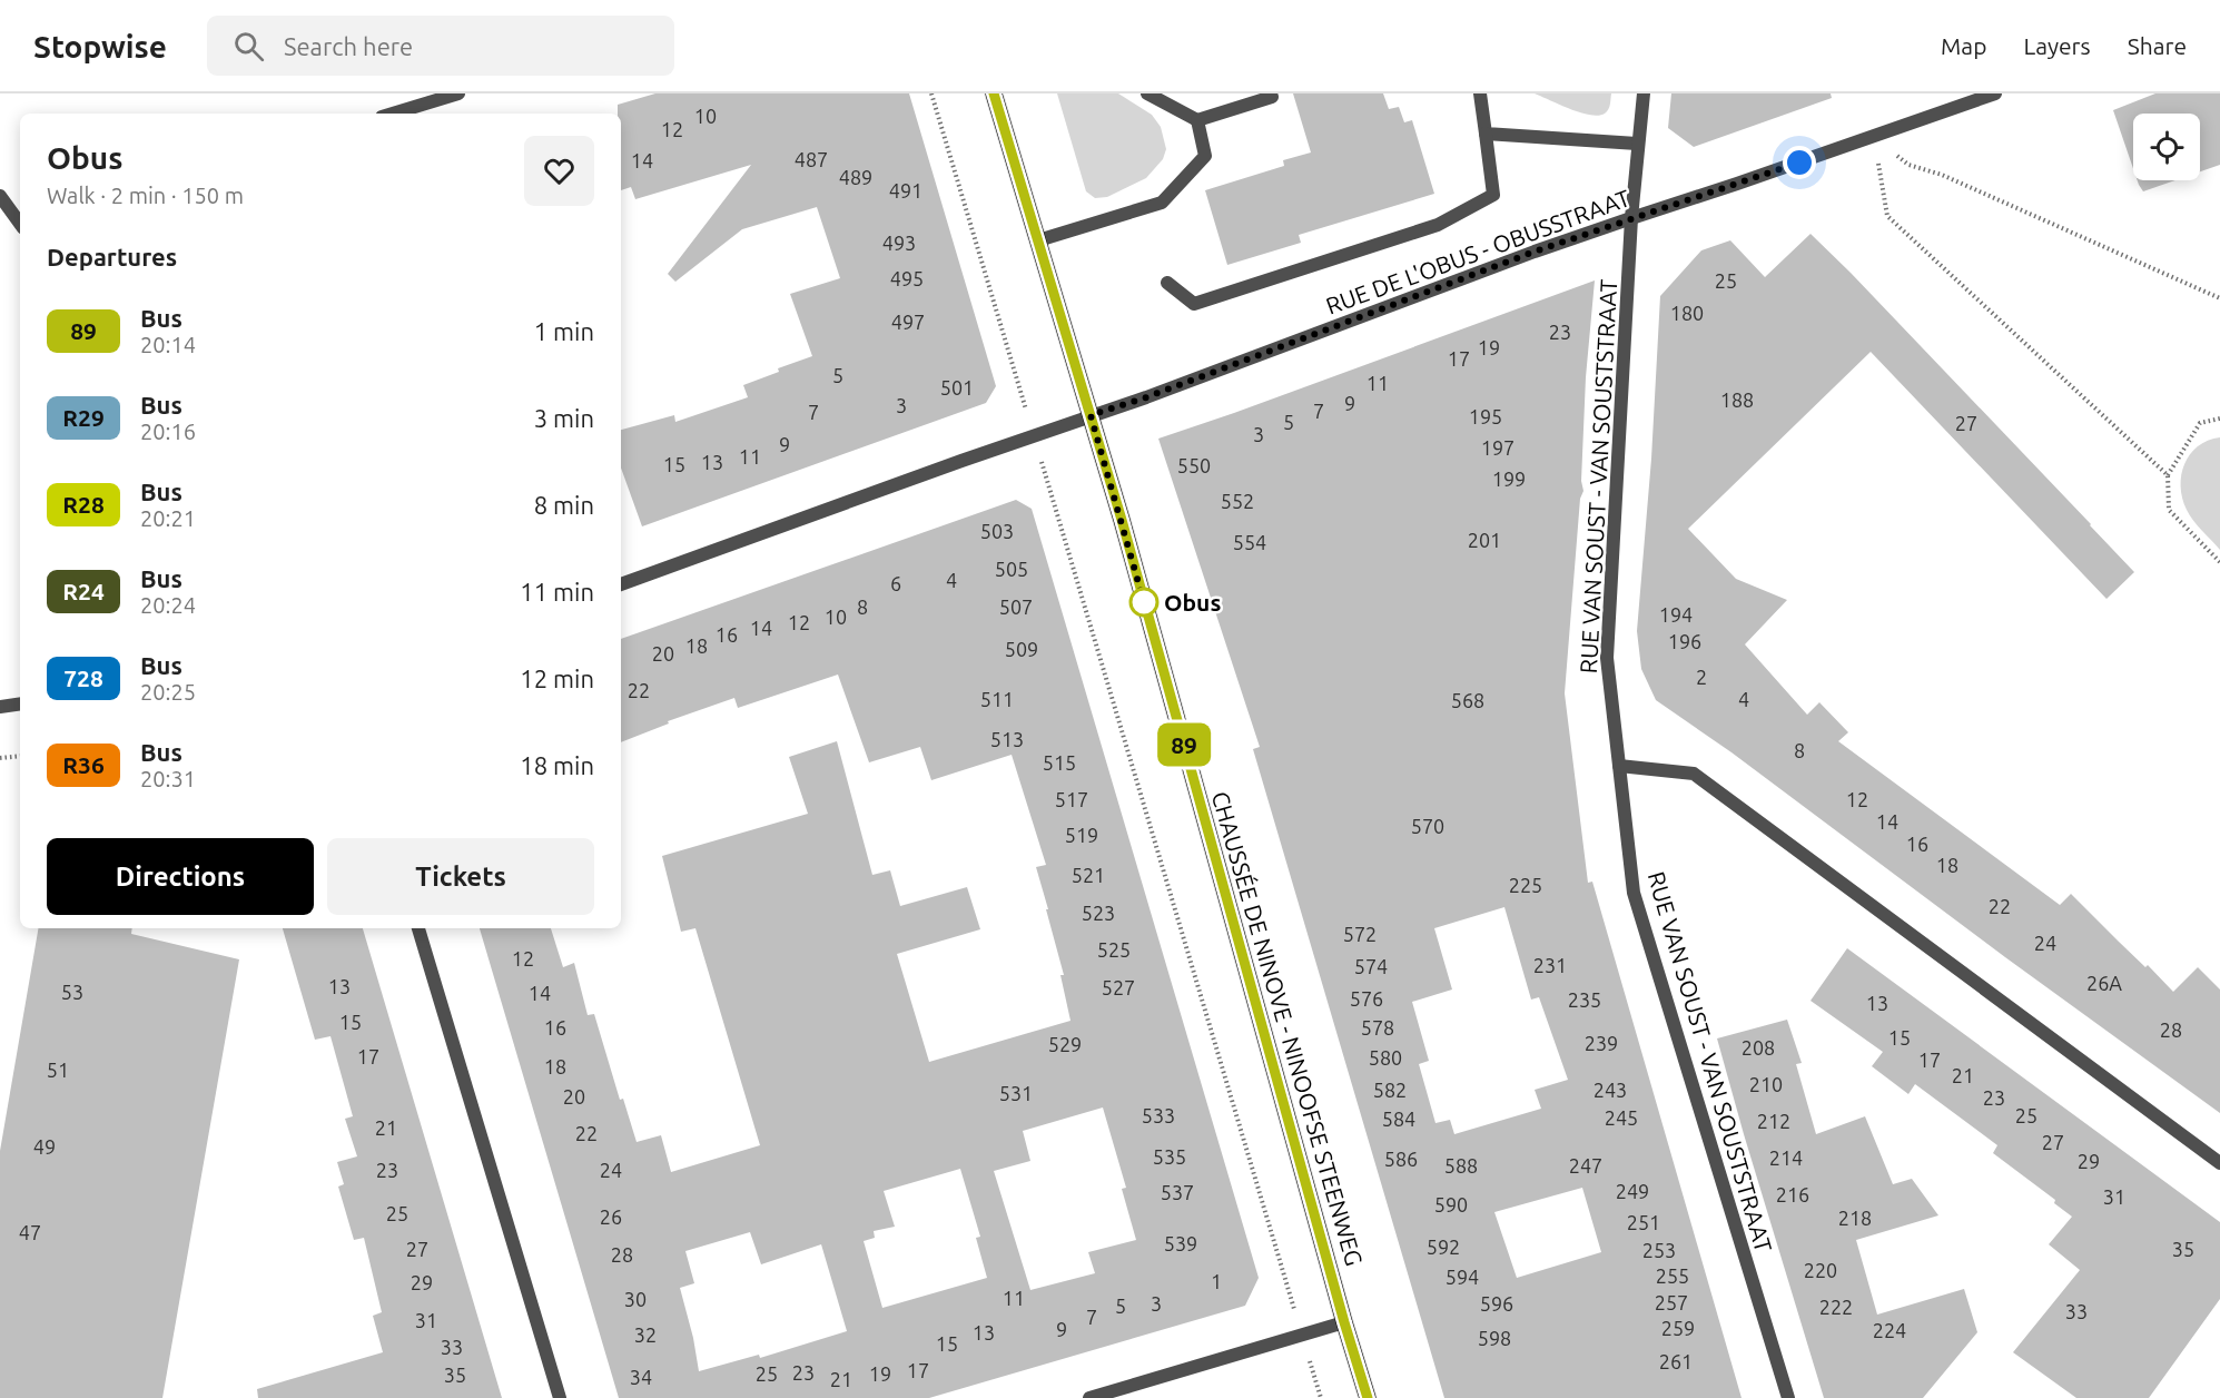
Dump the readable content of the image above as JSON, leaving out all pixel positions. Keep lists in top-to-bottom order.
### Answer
{
  "streets": {
    "main road": ["CHAUSSÉE DE NINOVE - NINOOFSE STEENWEG"],
    "street": ["RUE DE L'OBUS - OBUSSTRAAT", "RUE VAN SOUST - VAN SOUSTSTRAAT"]
  },
  "crossings": [
    ["RUE DE L'OBUS - OBUSSTRAAT", "RUE VAN SOUST - VAN SOUSTSTRAAT"],
    ["RUE DE L'OBUS - OBUSSTRAAT", "CHAUSSÉE DE NINOVE - NINOOFSE STEENWEG"]
  ],
  "places": ["Obus"],
  "lines": ["bus line 89"],
  "house_numbers": [
    "10",
    "12",
    "487",
    "14",
    "489",
    "491",
    "493",
    "495",
    "25",
    "180",
    "497",
    "23",
    "19",
    "17",
    "5",
    "11",
    "501",
    "188",
    "9",
    "3",
    "7",
    "7",
    "195",
    "5",
    "27",
    "3",
    "9",
    "197",
    "11",
    "13",
    "15",
    "550",
    "199",
    "552",
    "503",
    "201",
    "554",
    "505",
    "4",
    "6",
    "8",
    "507",
    "194",
    "10",
    "12",
    "14",
    "16",
    "196",
    "18",
    "509",
    "20",
    "2",
    "22",
    "511",
    "4",
    "568",
    "513",
    "8",
    "515",
    "517",
    "12",
    "14",
    "570",
    "519",
    "16",
    "18",
    "521",
    "225",
    "22",
    "523",
    "572",
    "24",
    "525",
    "12",
    "231",
    "574",
    "26A",
    "13",
    "527",
    "53",
    "14",
    "576",
    "235",
    "13",
    "15",
    "16",
    "578",
    "28",
    "15",
    "239",
    "529",
    "208",
    "17",
    "580",
    "17",
    "18",
    "51",
    "21",
    "210",
    "582",
    "243",
    "531",
    "20",
    "23",
    "533",
    "25",
    "245",
    "584",
    "212",
    "21",
    "22",
    "27",
    "49",
    "535",
    "214",
    "586",
    "29",
    "588",
    "247",
    "23",
    "24",
    "249",
    "537",
    "216",
    "31",
    "590",
    "25",
    "26",
    "218",
    "251",
    "47",
    "539",
    "592",
    "27",
    "35",
    "253",
    "28",
    "220",
    "255",
    "594",
    "1",
    "29",
    "11",
    "30",
    "257",
    "3",
    "596",
    "5",
    "222",
    "33",
    "7",
    "31",
    "259",
    "9",
    "224",
    "13",
    "32",
    "598",
    "15",
    "33",
    "261",
    "17",
    "23",
    "25",
    "19",
    "35",
    "34",
    "21"
  ],
  "page": {
    "header": "Stopwise",
    "search": "Search here",
    "nav": ["Map", "Layers", "Share"],
    "on_map": "89",
    "heading": [
      ["Obus", "Walk · 2 min · 150 m"],
      "Departures"
    ],
    "list": [
      {
        "mark": "89",
        "name": "Bus",
        "note": "20:14",
        "value": "1 min"
      },
      {
        "mark": "R29",
        "name": "Bus",
        "note": "20:16",
        "value": "3 min"
      },
      {
        "mark": "R28",
        "name": "Bus",
        "note": "20:21",
        "value": "8 min"
      },
      {
        "mark": "R24",
        "name": "Bus",
        "note": "20:24",
        "value": "11 min"
      },
      {
        "mark": "728",
        "name": "Bus",
        "note": "20:25",
        "value": "12 min"
      },
      {
        "mark": "R36",
        "name": "Bus",
        "note": "20:31",
        "value": "18 min"
      }
    ],
    "buttons": ["Directions", "Tickets"]
  }
}
